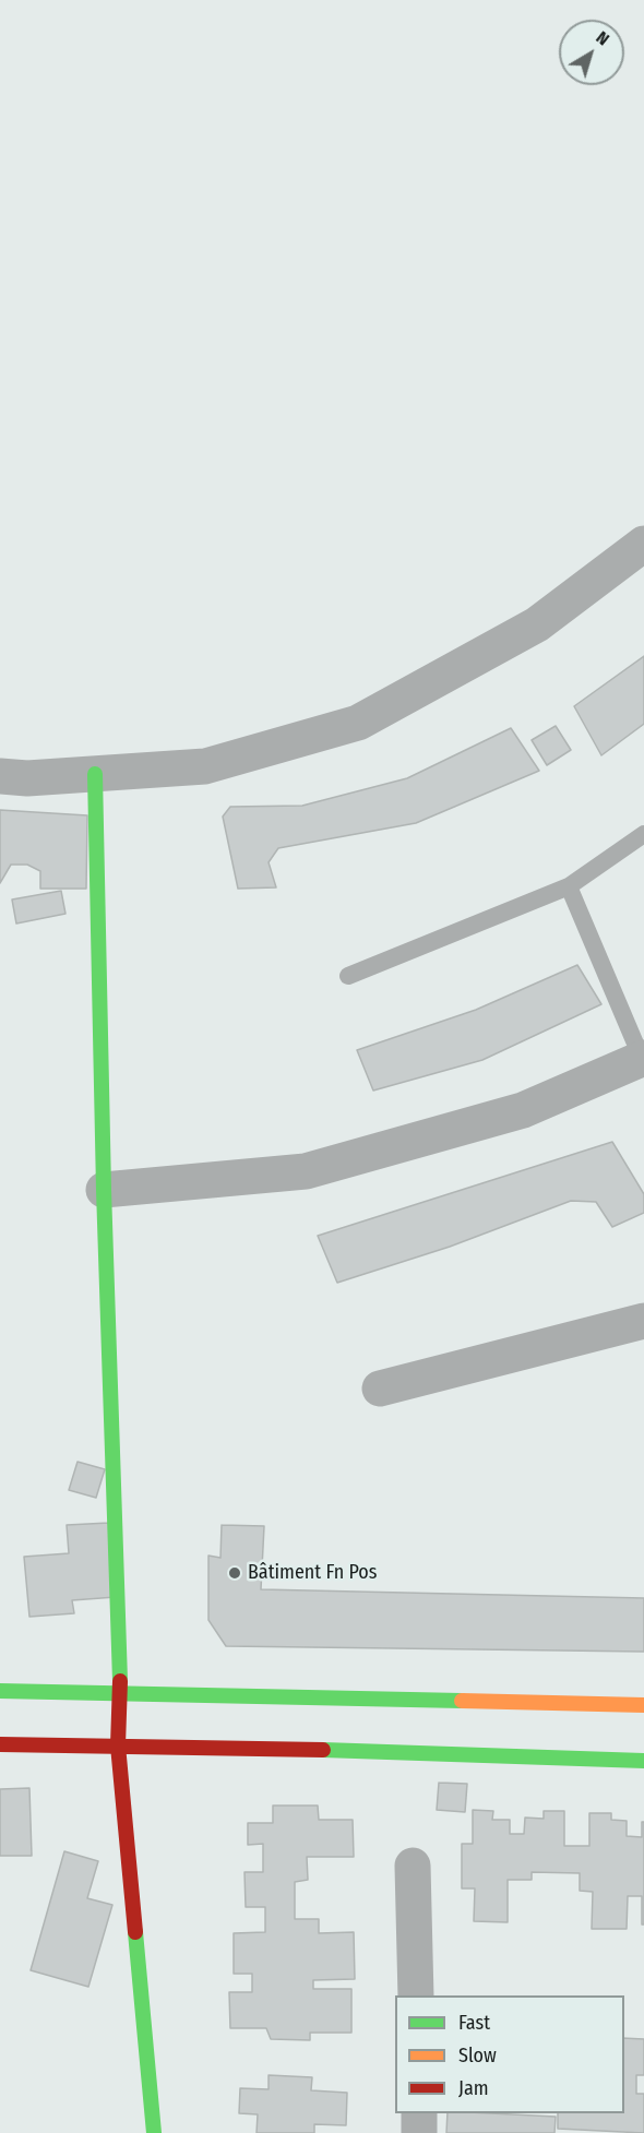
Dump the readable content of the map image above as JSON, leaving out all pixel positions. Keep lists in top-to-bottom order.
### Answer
{
  "places": ["Bâtiment Fn Pos"],
  "legend": ["Fast", "Slow", "Jam"],
  "north": "top right"
}
